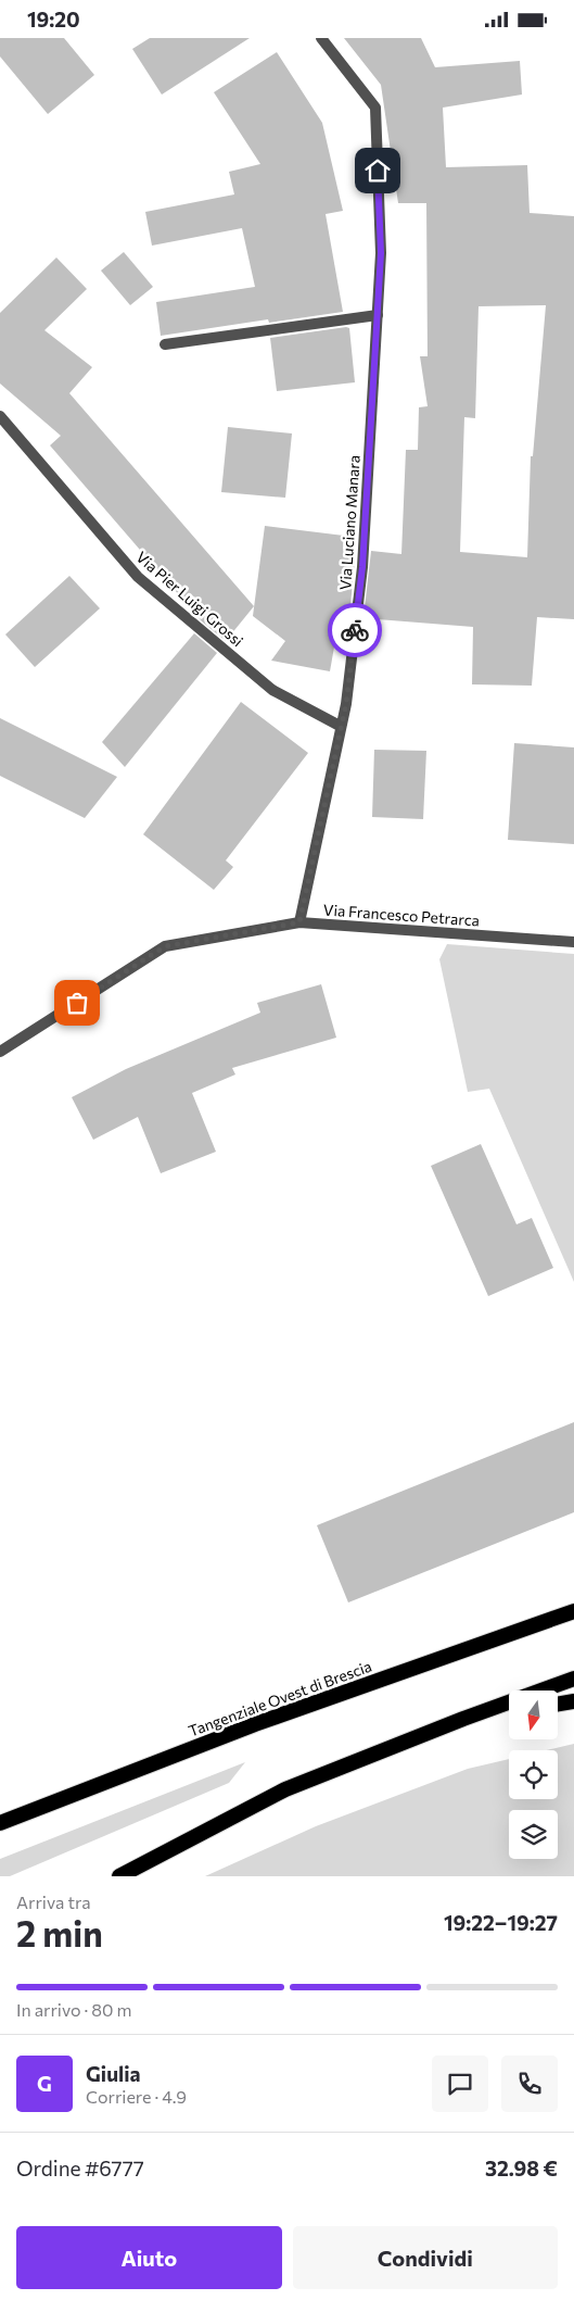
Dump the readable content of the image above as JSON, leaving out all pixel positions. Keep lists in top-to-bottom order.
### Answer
{
  "streets": {
    "highway": ["Tangenziale Ovest di Brescia"],
    "street": ["Via Luciano Manara", "Via Pier Luigi Grossi", "Via Francesco Petrarca"]
  },
  "crossings": [
    ["Via Luciano Manara", "Via Pier Luigi Grossi"],
    ["Via Luciano Manara", "Via Francesco Petrarca"]
  ],
  "north": "bottom",
  "page": {
    "status": "19:20",
    "heading": ["2 min", "Arriva tra", "19:22–19:27"],
    "panel": [
      "Giulia",
      "Corriere · 4.9",
      "Ordine #6777",
      "32.98 €"
    ],
    "bar": "In arrivo · 80 m",
    "round": "G",
    "buttons": ["Aiuto", "Condividi"]
  }
}
